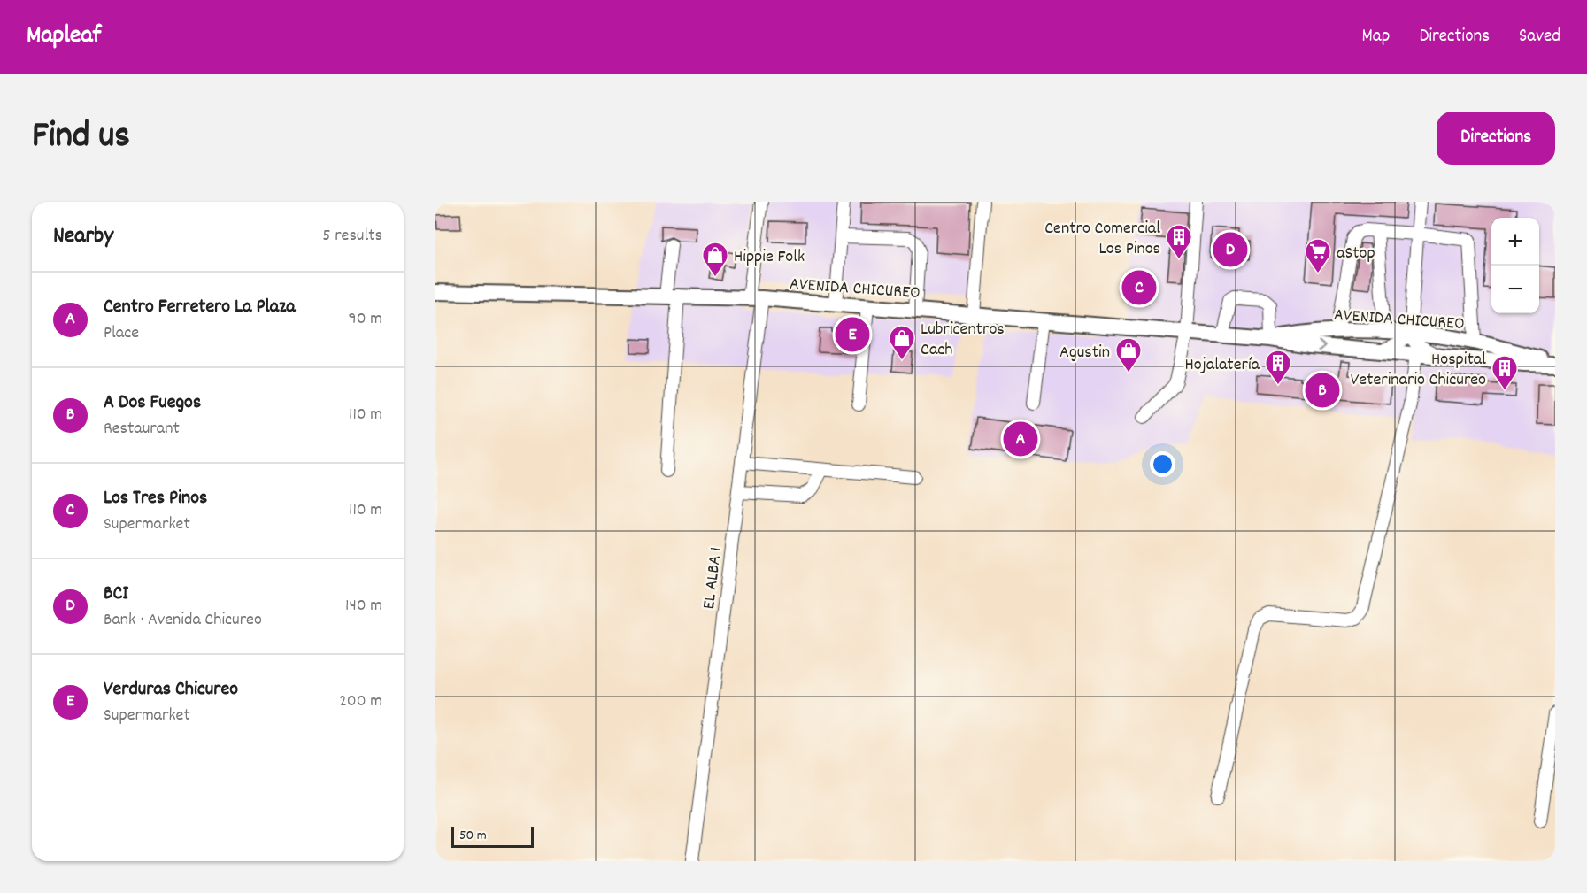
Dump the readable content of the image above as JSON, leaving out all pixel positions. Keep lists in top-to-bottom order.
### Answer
{
  "streets": {
    "main road": ["AVENIDA CHICUREO"],
    "street": ["EL ALBA 1"]
  },
  "crossings": [
    ["AVENIDA CHICUREO", "EL ALBA 1"]
  ],
  "places": {
    "building": ["Centro Comercial Los Pinos", "Hojalatería", "Hospital Veterinario Chicureo"],
    "supermarket": ["aStop"],
    "shop": ["Hippie Folk", "Lubricentros Cach", "Agustin"]
  },
  "scale_bar": "50 m",
  "page": {
    "header": "Mapleaf",
    "nav": ["Map", "Directions", "Saved"],
    "title": "Find us",
    "buttons": "Directions",
    "heading": ["Nearby", "5 results"],
    "map_buttons": ["+", "−"],
    "pins": [
      "D",
      "C",
      "E",
      "B",
      "A"
    ],
    "list": [
      {
        "mark": "A",
        "name": "Centro Ferretero La Plaza",
        "note": "Place",
        "value": "90 m"
      },
      {
        "mark": "B",
        "name": "A Dos Fuegos",
        "note": "Restaurant",
        "value": "110 m"
      },
      {
        "mark": "C",
        "name": "Los Tres Pinos",
        "note": "Supermarket",
        "value": "110 m"
      },
      {
        "mark": "D",
        "name": "BCI",
        "note": "Bank · Avenida Chicureo",
        "value": "140 m"
      },
      {
        "mark": "E",
        "name": "Verduras Chicureo",
        "note": "Supermarket",
        "value": "200 m"
      }
    ],
    "scale": "50 m"
  }
}
